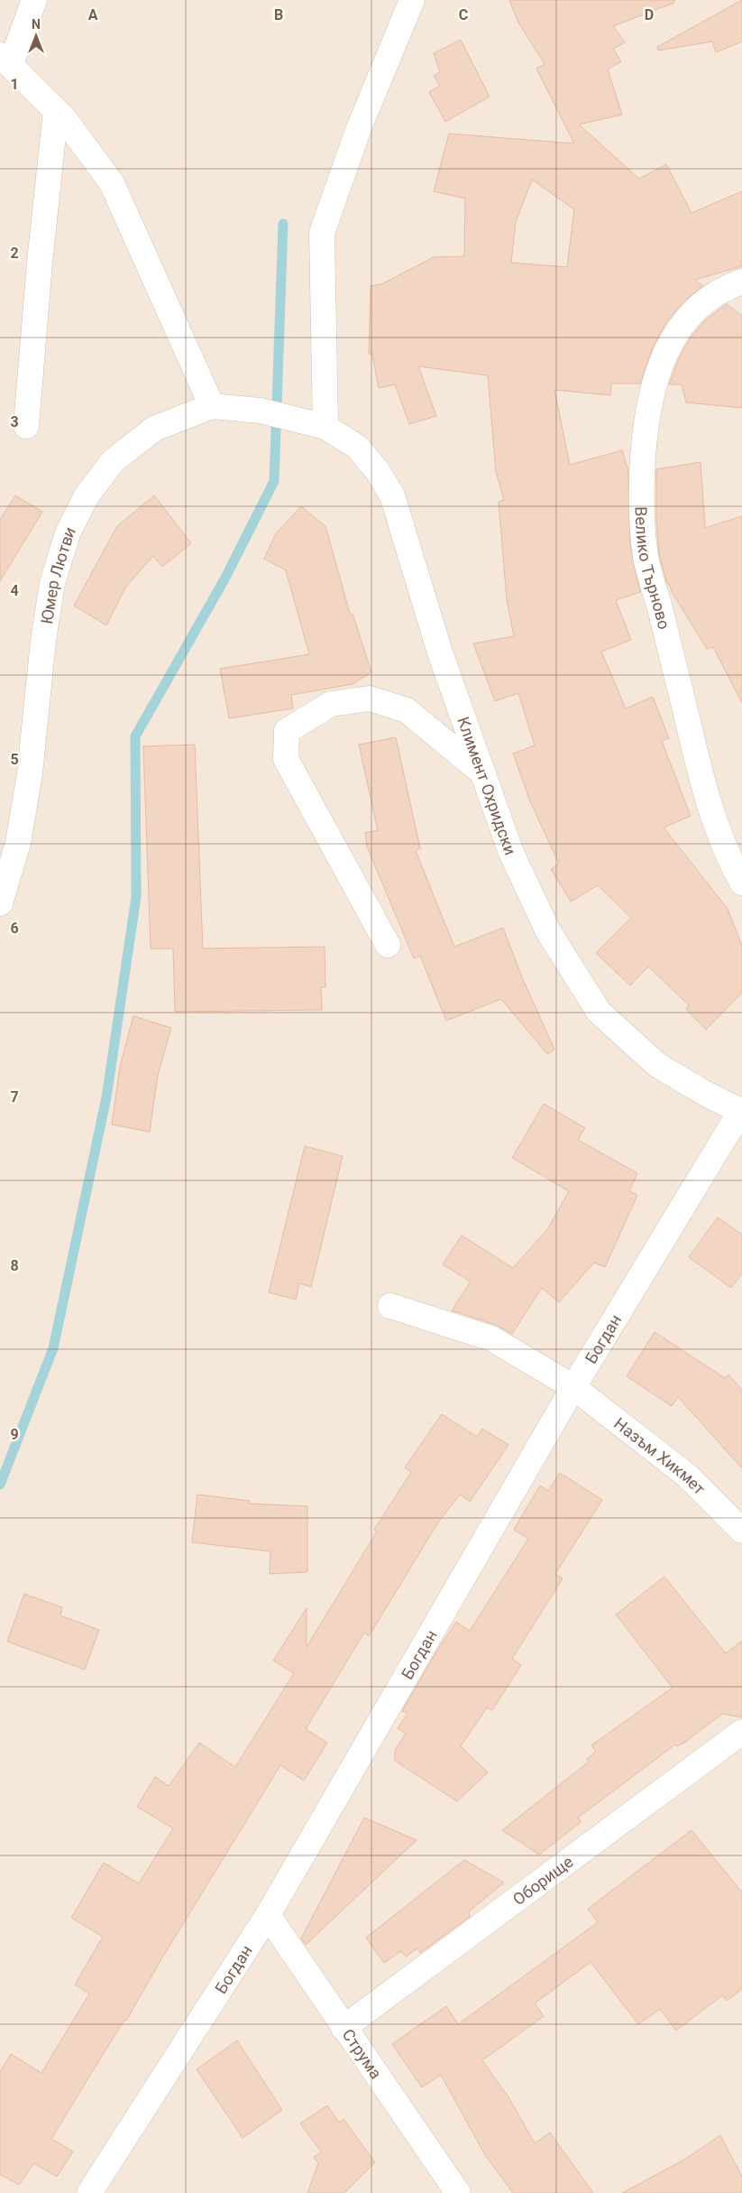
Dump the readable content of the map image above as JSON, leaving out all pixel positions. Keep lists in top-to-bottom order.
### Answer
{
  "streets": {
    "street": [
      "Велико Търново",
      "Юмер Лютви",
      "Климент Охридски",
      "Богдан",
      "Назъм Хикмет",
      "Оборище",
      "Струма"
    ]
  },
  "crossings": [
    ["Юмер Лютви", "Климент Охридски"],
    ["Климент Охридски", "Богдан"],
    ["Богдан", "Назъм Хикмет"],
    ["Богдан", "Струма"],
    ["Оборище", "Струма"]
  ],
  "north": "top",
  "grid": {
    "columns": [
      "A",
      "B",
      "C",
      "D"
    ],
    "rows": [
      "1",
      "2",
      "3",
      "4",
      "5",
      "6",
      "7",
      "8",
      "9"
    ]
  }
}
